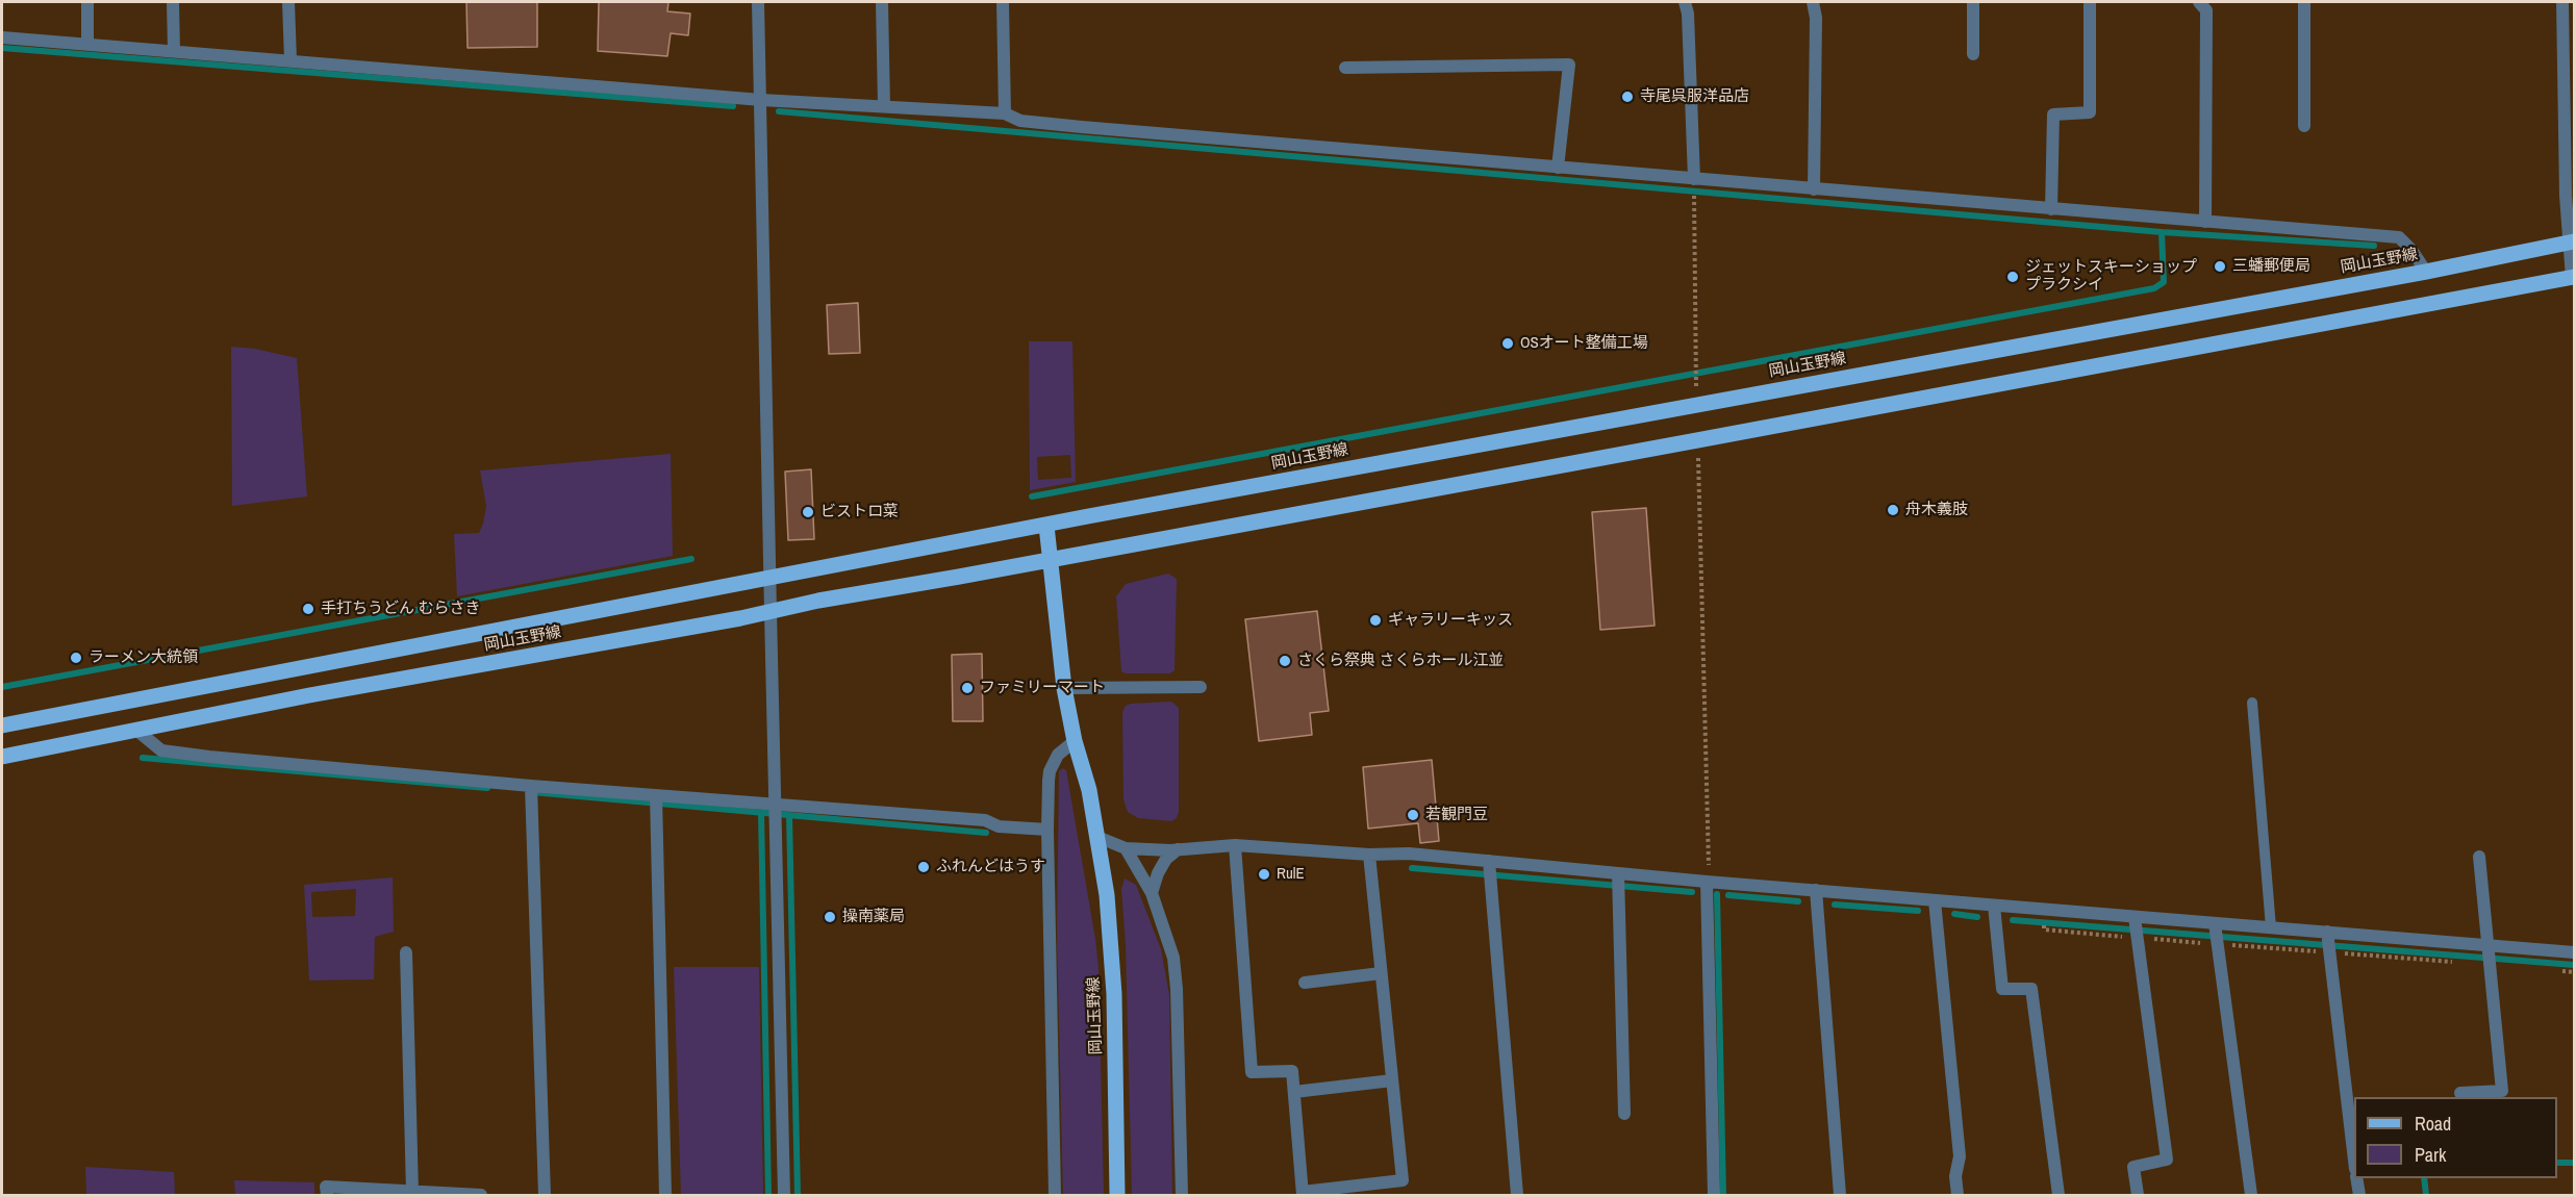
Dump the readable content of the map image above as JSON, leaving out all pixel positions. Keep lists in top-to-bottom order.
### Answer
{
  "streets": {
    "main road": ["岡山玉野線"]
  },
  "places": [
    "寺尾呉服洋品店",
    "三蟠郵便局",
    "ジェットスキーショップ プラクシイ",
    "OSオート整備工場",
    "舟木義肢",
    "ビストロ菜",
    "手打ちうどん むらさき",
    "ギャラリーキッス",
    "ラーメン大統領",
    "さくら祭典 さくらホール江並",
    "ファミリーマート",
    "若観門豆",
    "ふれんどはうす",
    "RulE",
    "操南薬局"
  ],
  "legend": ["Road", "Park"]
}
